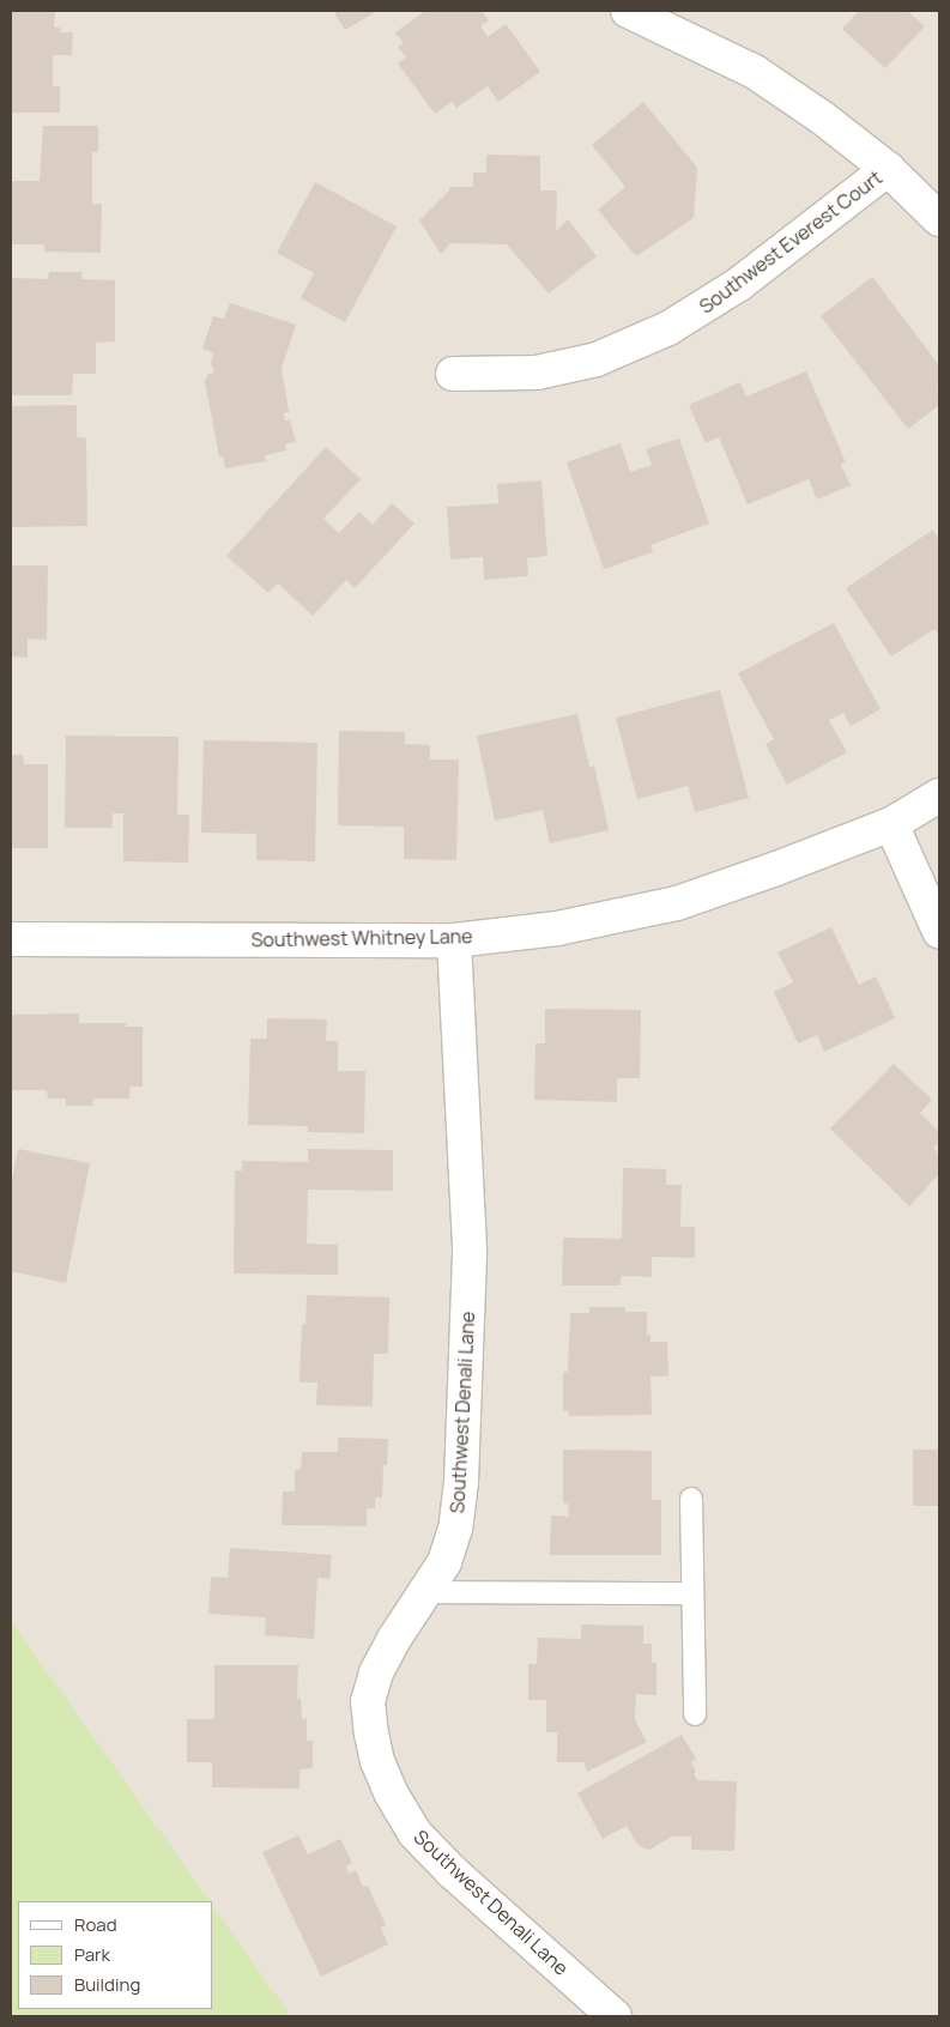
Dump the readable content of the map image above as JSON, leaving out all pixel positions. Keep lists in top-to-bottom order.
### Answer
{
  "streets": {
    "street": ["Southwest Everest Court", "Southwest Whitney Lane", "Southwest Denali Lane"]
  },
  "crossings": [
    ["Southwest Whitney Lane", "Southwest Denali Lane"]
  ],
  "legend": ["Road", "Park", "Building"]
}
